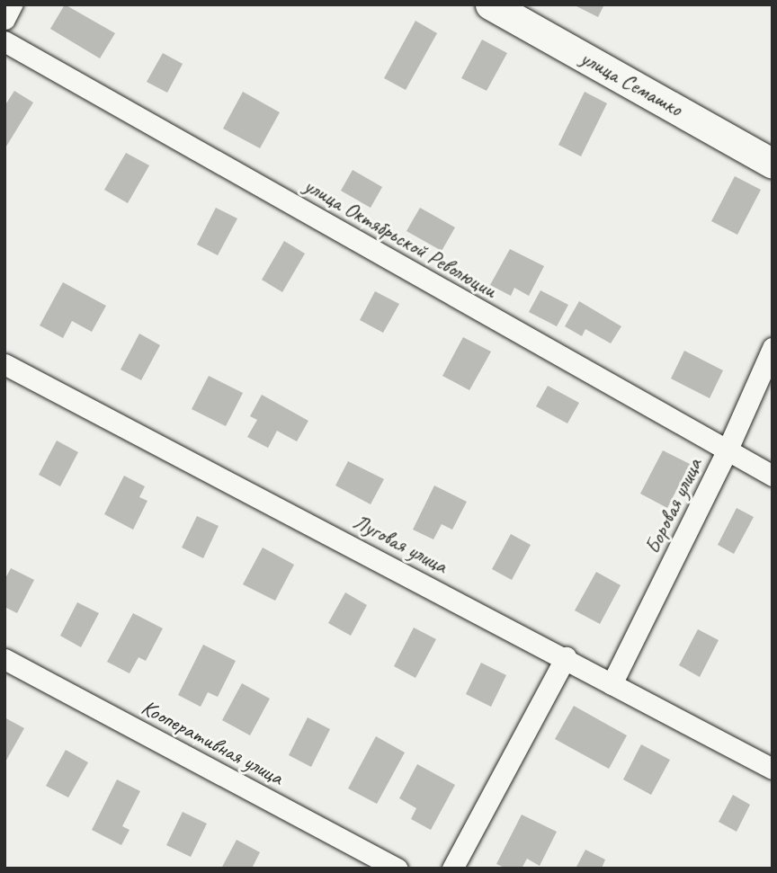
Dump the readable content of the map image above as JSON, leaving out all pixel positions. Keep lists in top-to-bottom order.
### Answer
{
  "streets": {
    "main road": ["улица Семашко"],
    "street": [
      "улица Октябрьской Революции",
      "Боровая улица",
      "Луговая улица",
      "Кооперативная улица"
    ]
  },
  "crossings": [
    ["улица Октябрьской Революции", "Боровая улица"],
    ["Боровая улица", "Луговая улица"]
  ]
}
